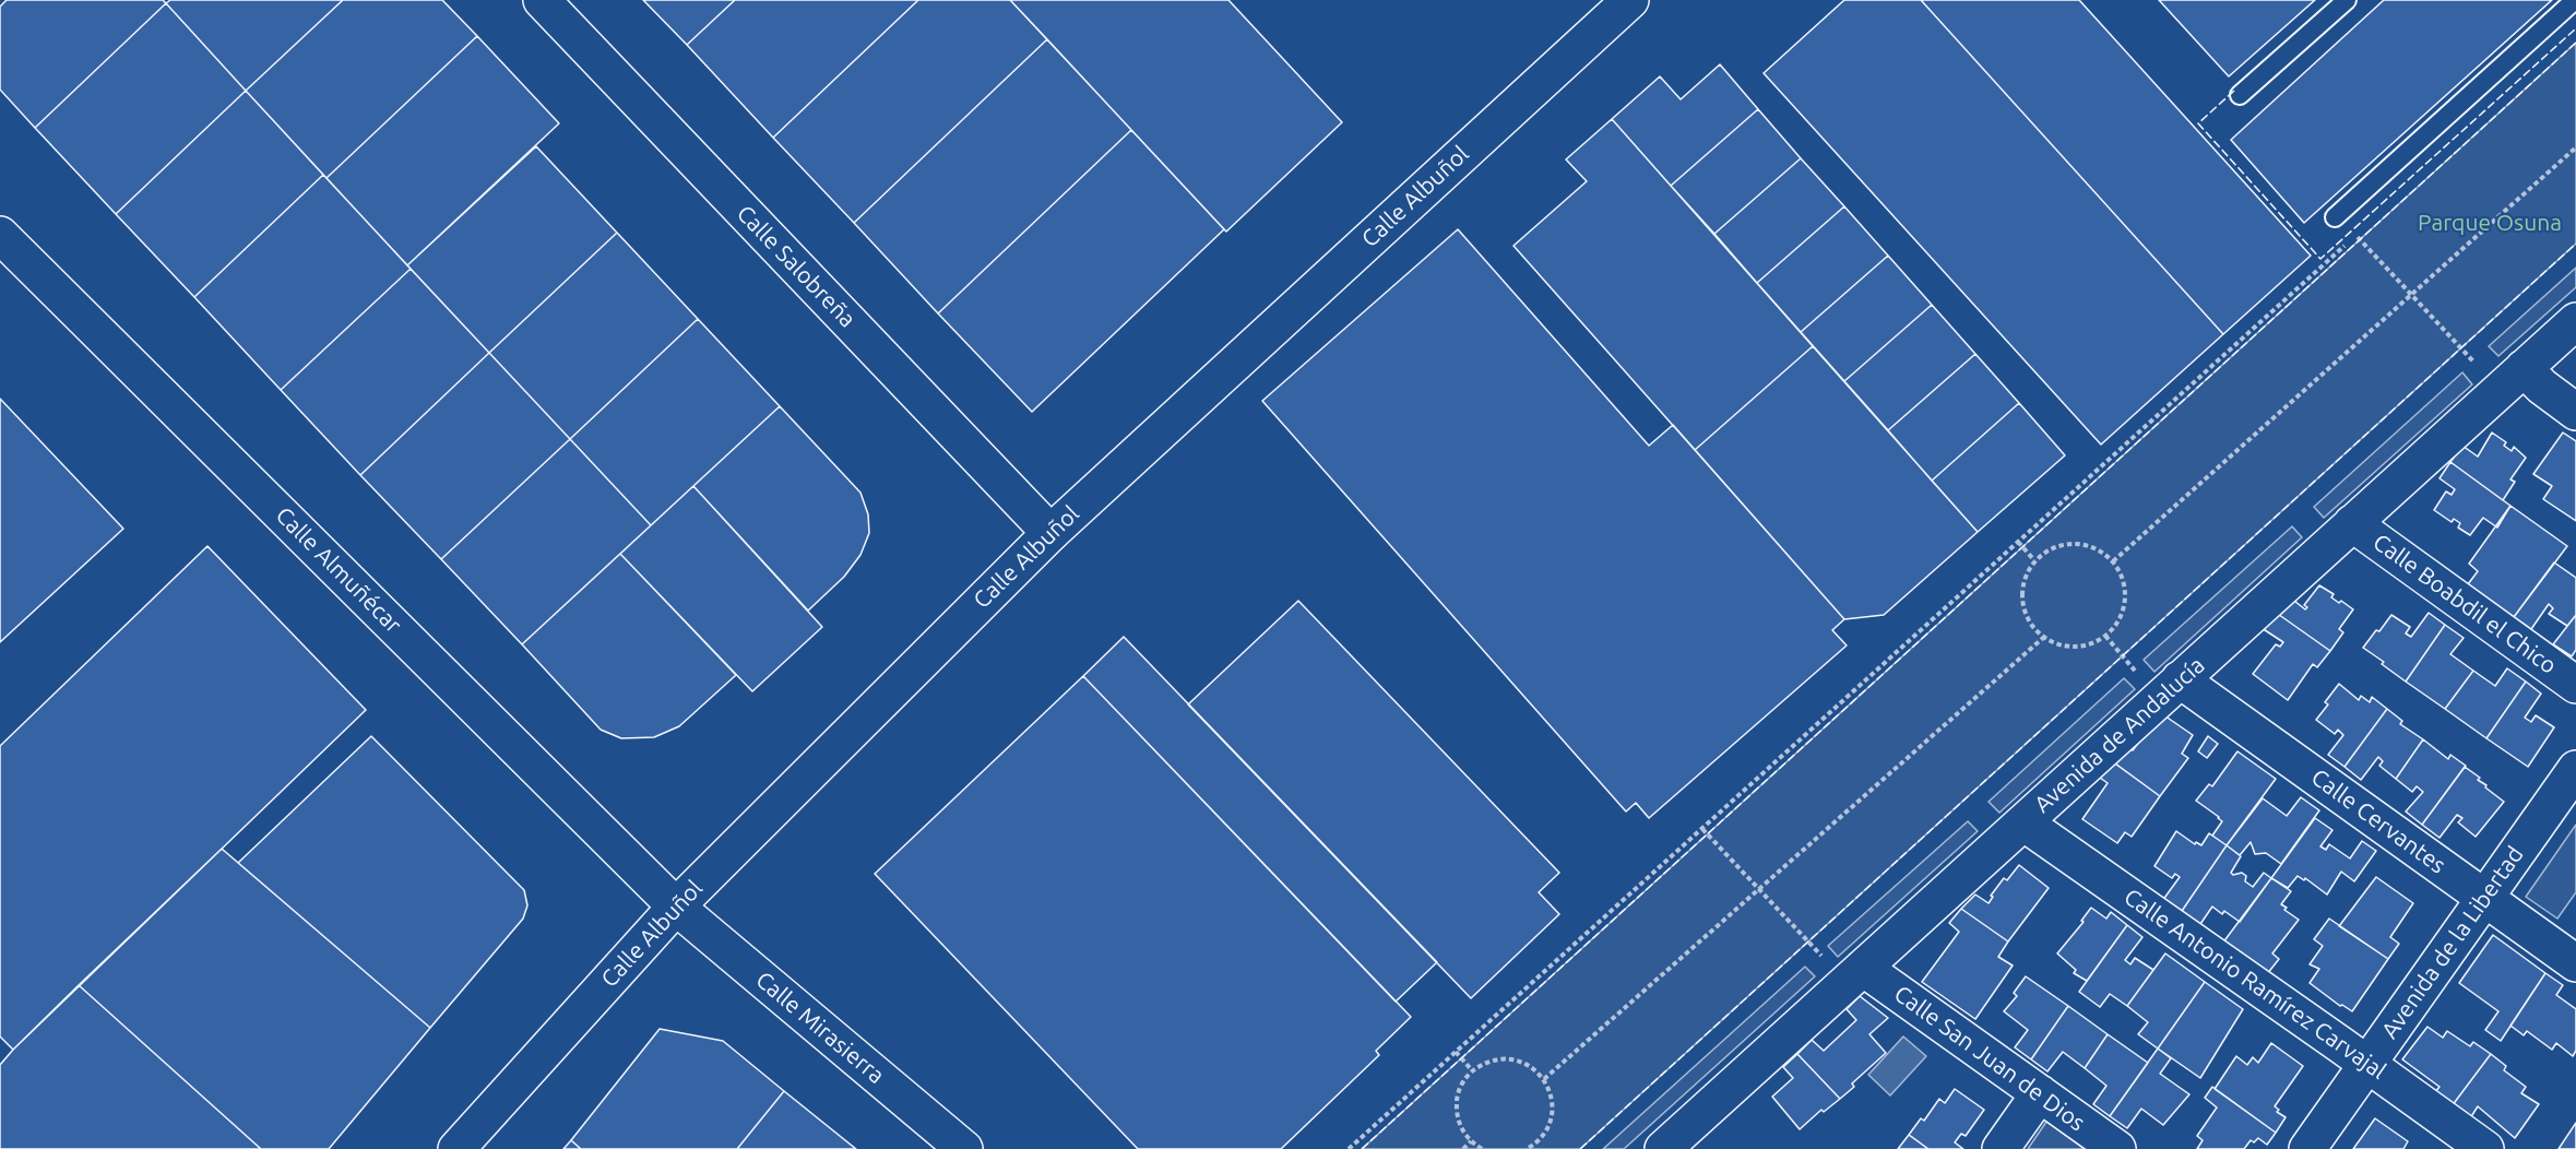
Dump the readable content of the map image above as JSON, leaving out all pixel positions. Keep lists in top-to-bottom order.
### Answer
{
  "streets": {
    "street": [
      "Calle Albuñol",
      "Calle Salobreña",
      "Calle Almuñécar",
      "Calle Boabdil el Chico",
      "Avenida de Andalucía",
      "Calle Cervantes",
      "Avenida de la Libertad",
      "Calle Antonio Ramírez Carvajal",
      "Calle Mirasierra",
      "Calle San Juan de Dios"
    ]
  },
  "crossings": [
    ["Calle Albuñol", "Calle Salobreña"],
    ["Calle Albuñol", "Calle Almuñécar"],
    ["Calle Albuñol", "Calle Mirasierra"],
    ["Calle Almuñécar", "Calle Mirasierra"],
    ["Calle Boabdil el Chico", "Avenida de Andalucía"],
    ["Avenida de Andalucía", "Calle Cervantes"],
    ["Avenida de Andalucía", "Calle Antonio Ramírez Carvajal"],
    ["Avenida de Andalucía", "Calle San Juan de Dios"],
    ["Calle Cervantes", "Avenida de la Libertad"],
    ["Avenida de la Libertad", "Calle Antonio Ramírez Carvajal"]
  ],
  "parks": ["Parque Osuna"]
}
